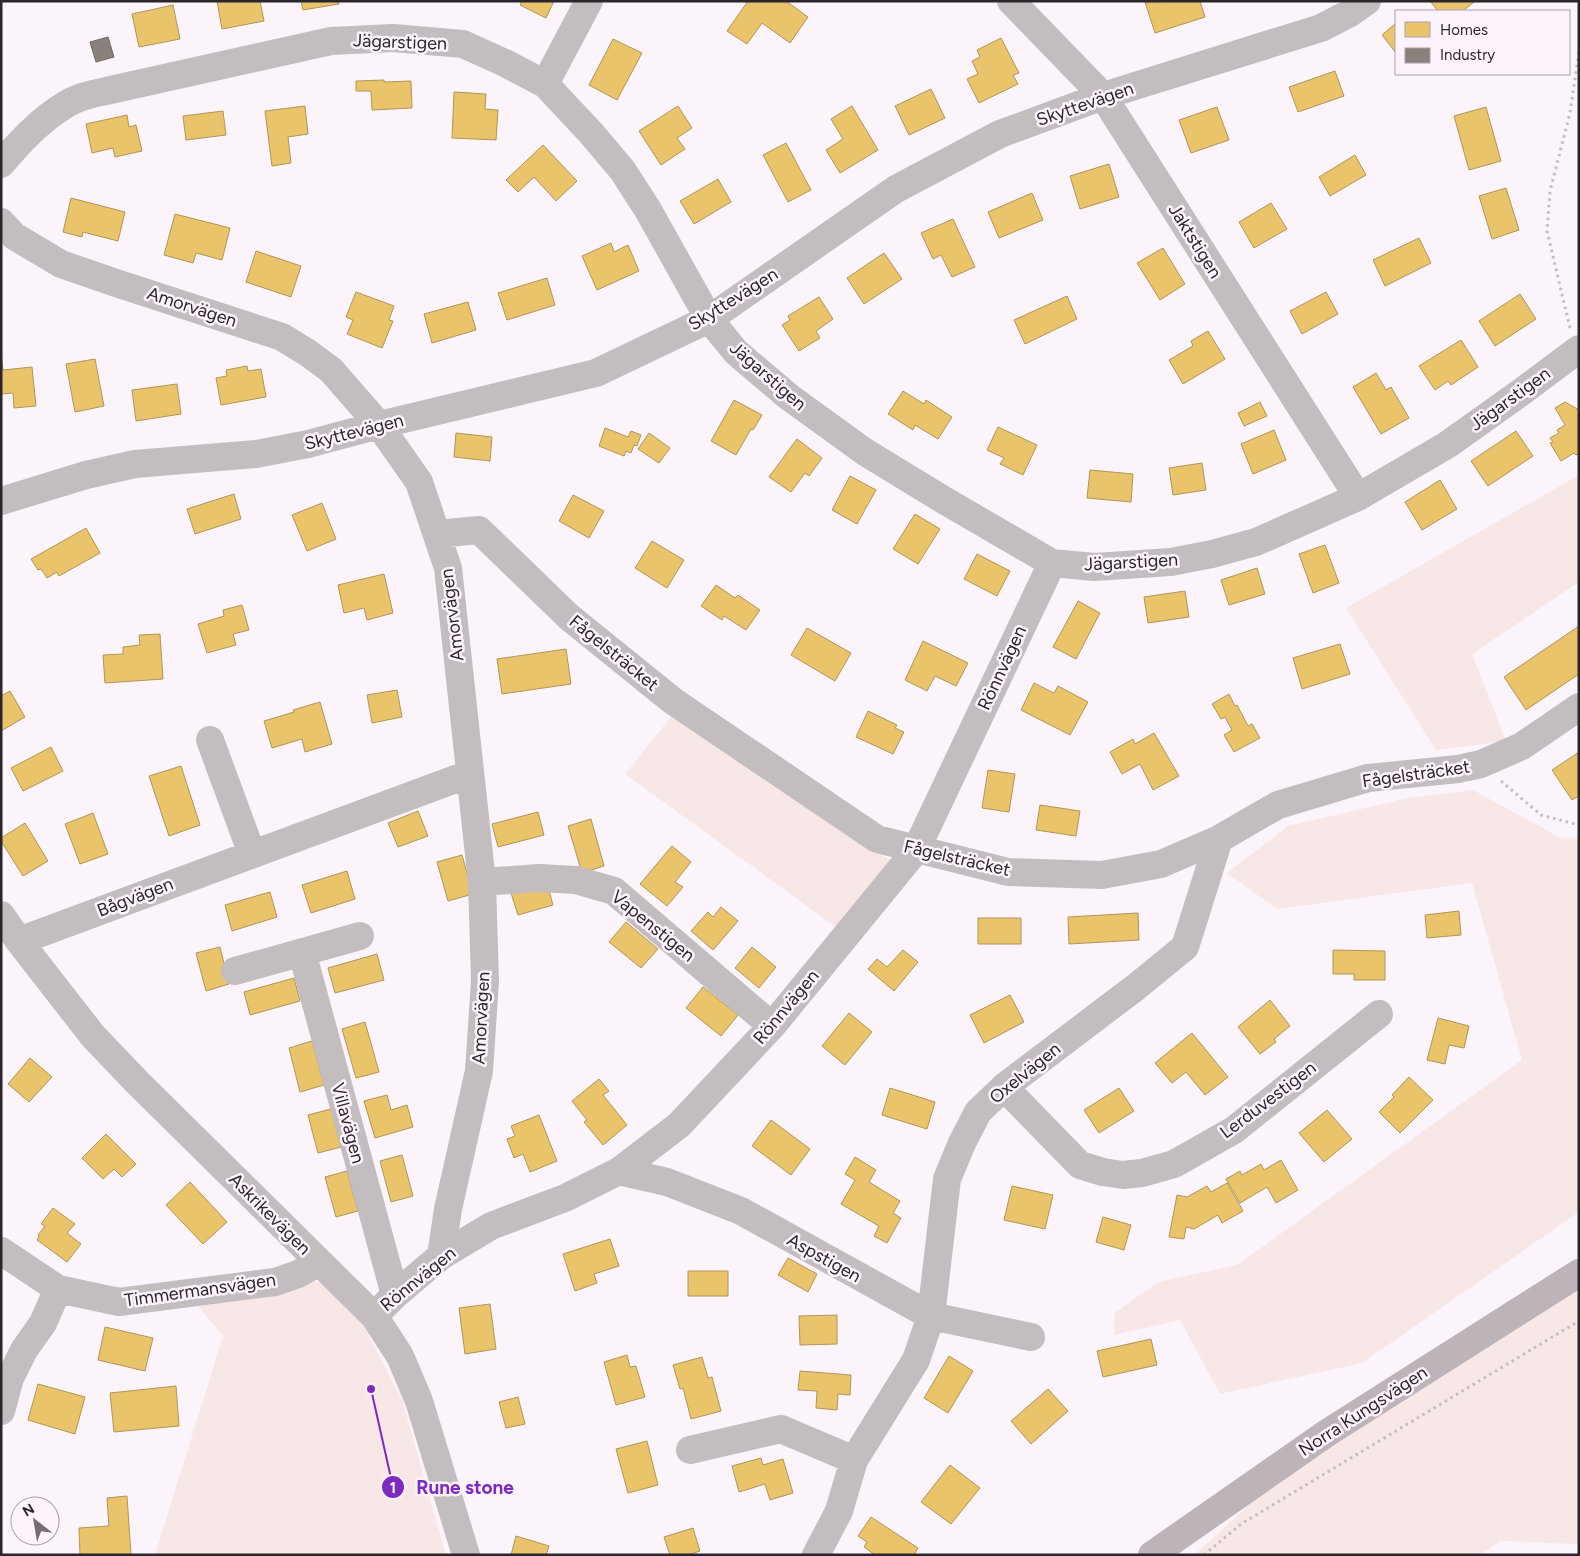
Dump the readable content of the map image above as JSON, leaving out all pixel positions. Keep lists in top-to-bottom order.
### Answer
{
  "streets": {
    "main road": ["Norra Kungsvägen"],
    "street": [
      "Jägarstigen",
      "Skyttevägen",
      "Jaktstigen",
      "Amorvägen",
      "Fågelsträcket",
      "Rönnvägen",
      "Bågvägen",
      "Vapenstigen",
      "Oxelvägen",
      "Lerduvestigen",
      "Villavägen",
      "Askrikevägen",
      "Aspstigen",
      "Timmermansvägen"
    ]
  },
  "crossings": [
    ["Jägarstigen", "Skyttevägen"],
    ["Jägarstigen", "Jaktstigen"],
    ["Jägarstigen", "Rönnvägen"],
    ["Skyttevägen", "Jaktstigen"],
    ["Skyttevägen", "Amorvägen"],
    ["Amorvägen", "Fågelsträcket"],
    ["Amorvägen", "Rönnvägen"],
    ["Amorvägen", "Bågvägen"],
    ["Amorvägen", "Vapenstigen"],
    ["Fågelsträcket", "Rönnvägen"],
    ["Fågelsträcket", "Oxelvägen"],
    ["Rönnvägen", "Vapenstigen"],
    ["Rönnvägen", "Villavägen"],
    ["Rönnvägen", "Askrikevägen"],
    ["Rönnvägen", "Aspstigen"],
    ["Bågvägen", "Askrikevägen"],
    ["Oxelvägen", "Lerduvestigen"],
    ["Oxelvägen", "Aspstigen"],
    ["Askrikevägen", "Timmermansvägen"]
  ],
  "places": ["Rune stone"],
  "legend": ["Homes", "Industry"],
  "north": "top left"
}
